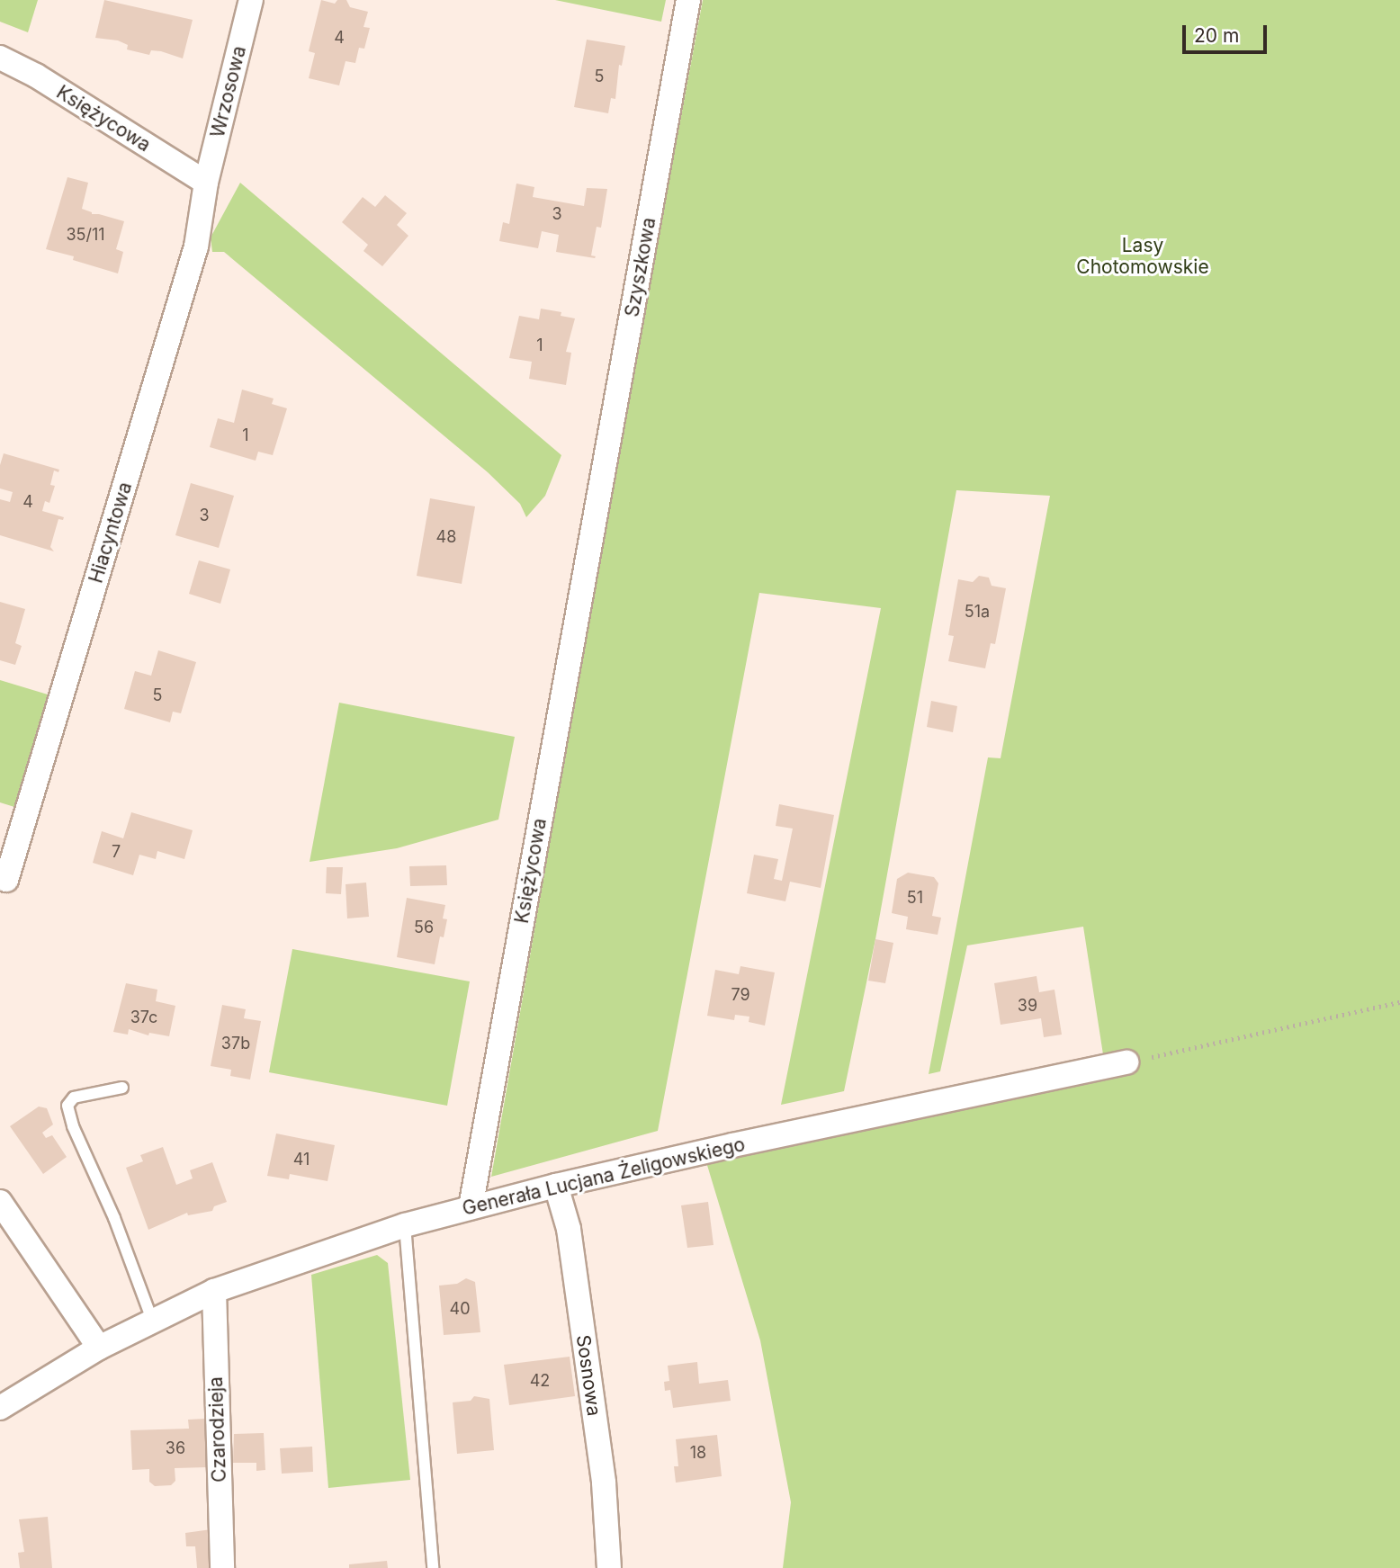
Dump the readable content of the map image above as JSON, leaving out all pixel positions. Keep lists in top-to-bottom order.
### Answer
{
  "streets": {
    "street": [
      "Wrzosowa",
      "Księżycowa",
      "Szyszkowa",
      "Hiacyntowa",
      "Generała Lucjana Żeligowskiego",
      "Sosnowa",
      "Czarodzieja"
    ]
  },
  "crossings": [
    ["Wrzosowa", "Księżycowa"],
    ["Wrzosowa", "Hiacyntowa"],
    ["Księżycowa", "Szyszkowa"],
    ["Księżycowa", "Hiacyntowa"],
    ["Księżycowa", "Generała Lucjana Żeligowskiego"],
    ["Generała Lucjana Żeligowskiego", "Sosnowa"],
    ["Generała Lucjana Żeligowskiego", "Czarodzieja"]
  ],
  "parks": ["Lasy Chotomowskie"],
  "house_numbers": [
    "4",
    "5",
    "3",
    "35/11",
    "1",
    "1",
    "4",
    "3",
    "48",
    "51a",
    "5",
    "7",
    "51",
    "56",
    "79",
    "39",
    "37c",
    "37b",
    "41",
    "40",
    "42",
    "36",
    "18"
  ],
  "scale_bar": "20 m"
}
